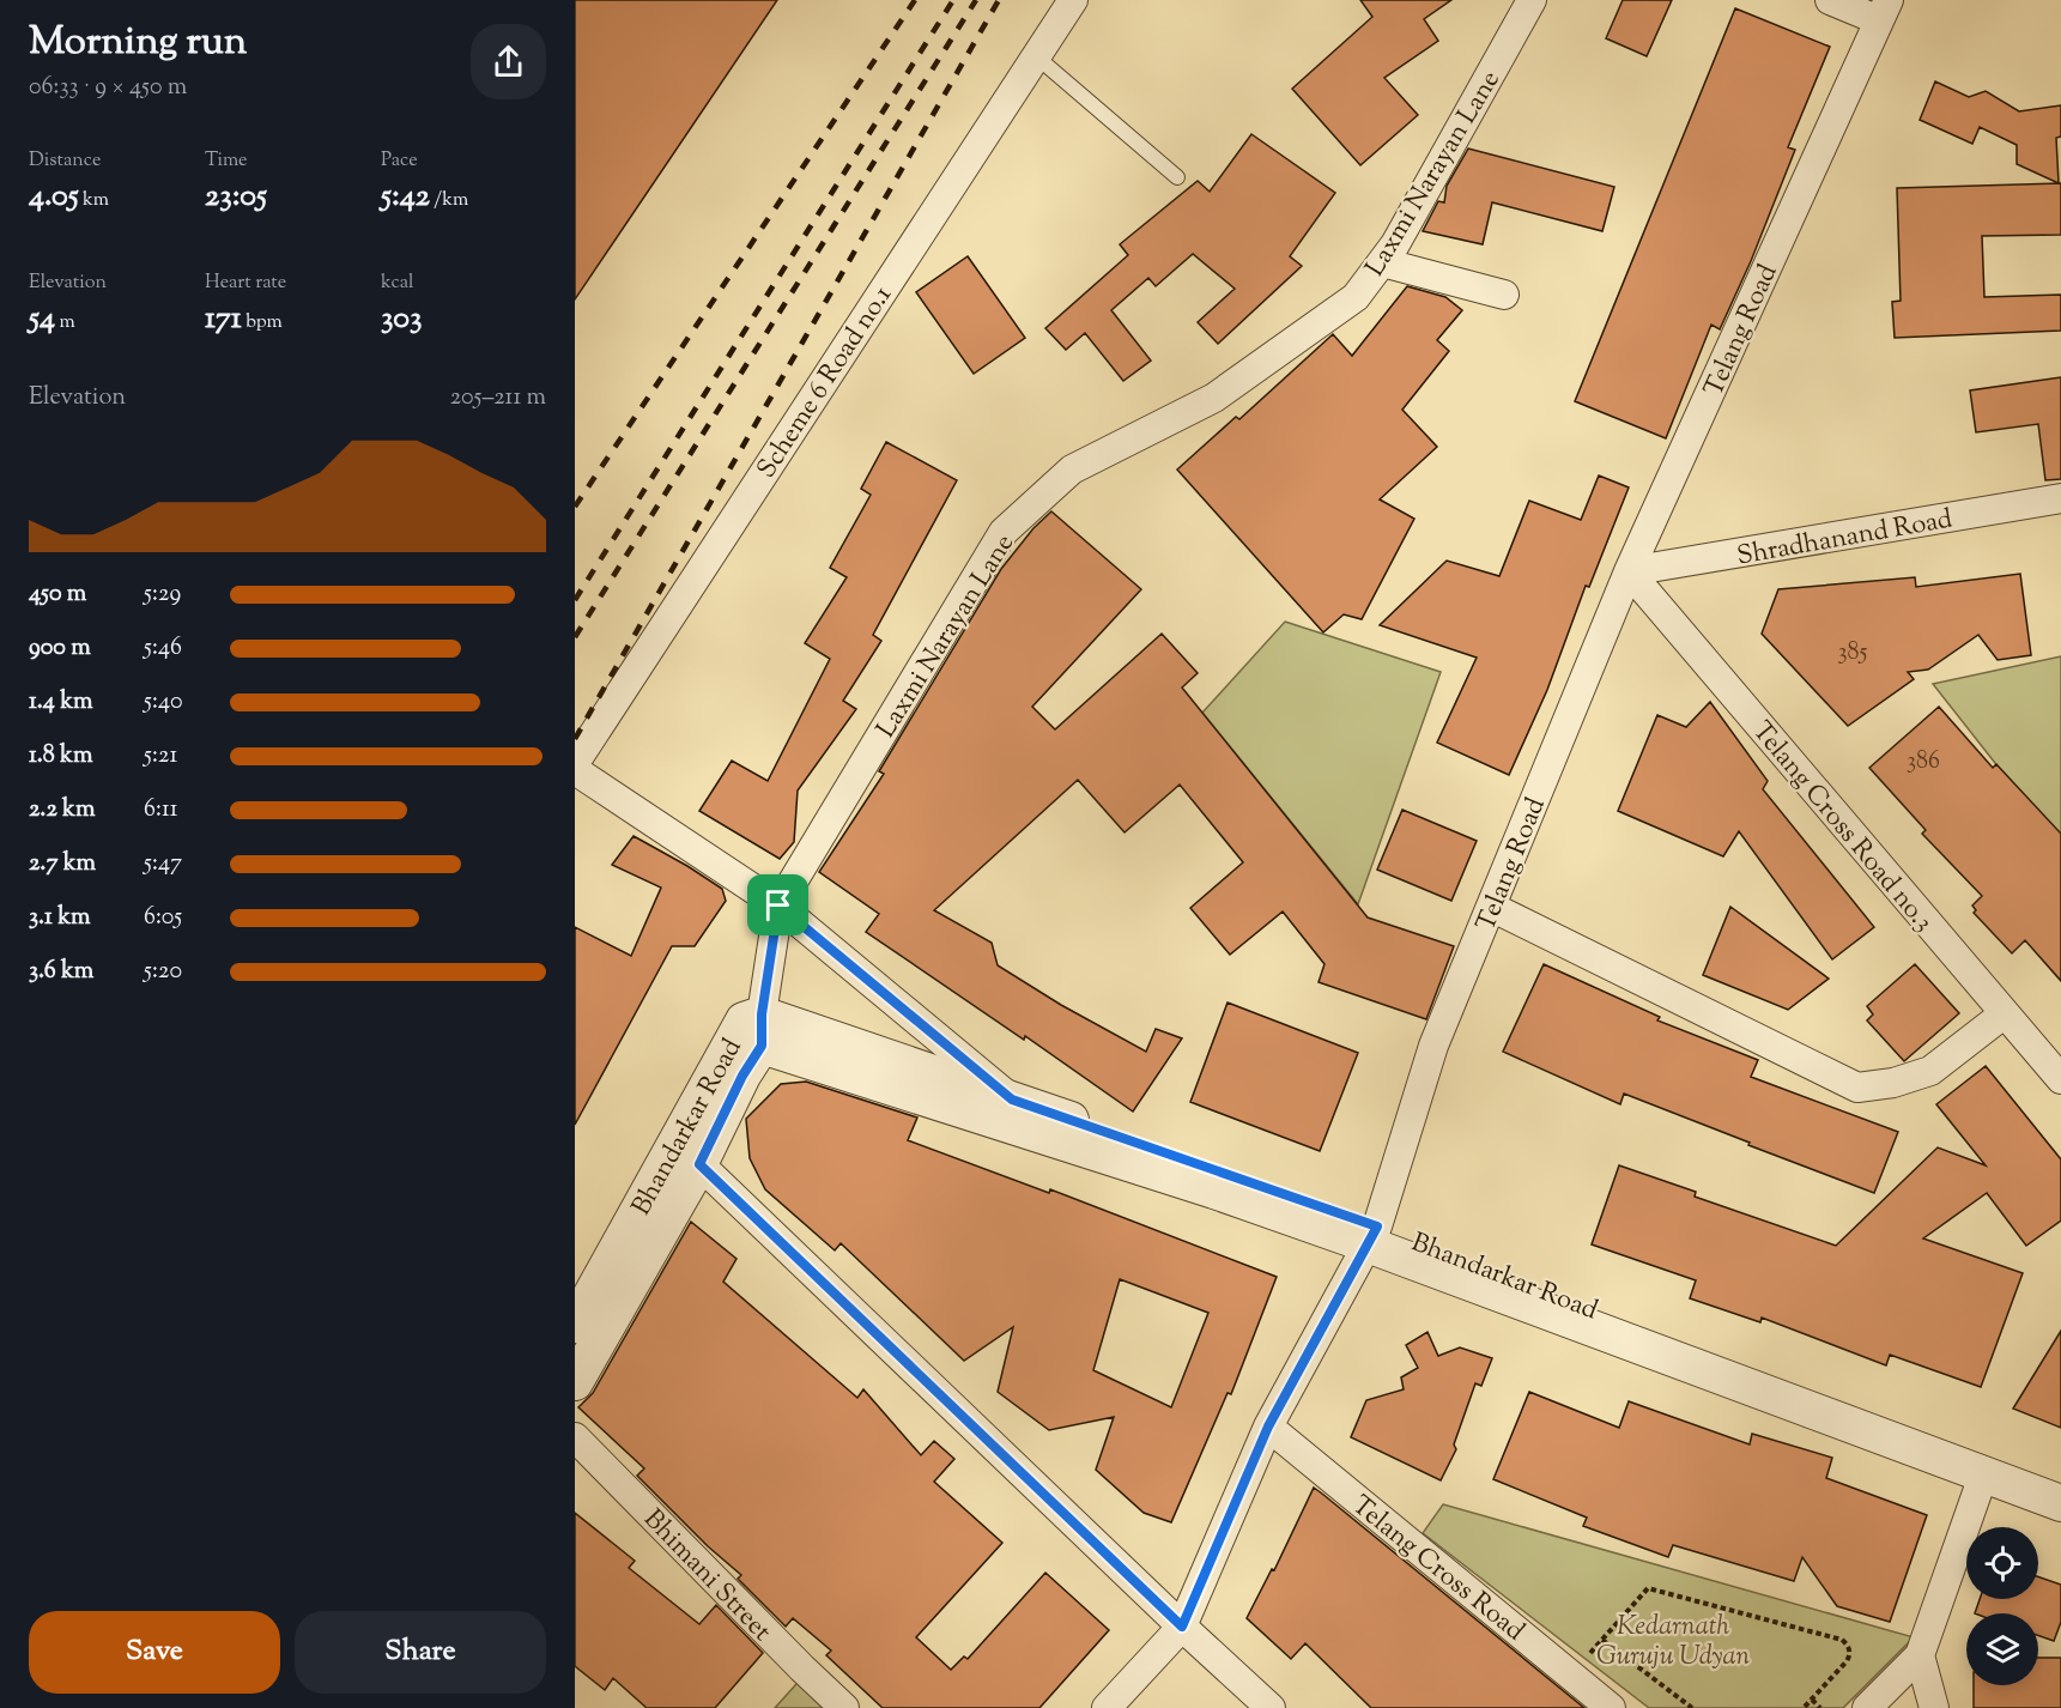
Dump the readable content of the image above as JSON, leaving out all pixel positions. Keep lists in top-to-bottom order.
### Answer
{
  "streets": {
    "street": [
      "Laxmi Narayan Lane",
      "Telang Road",
      "Scheme 6 Road no.1",
      "Shradhanand Road",
      "Telang Cross Road no.3",
      "Bhandarkar Road",
      "Telang Cross Road",
      "Bhimani Street"
    ]
  },
  "crossings": [
    ["Laxmi Narayan Lane", "Bhandarkar Road"],
    ["Telang Road", "Shradhanand Road"],
    ["Telang Road", "Telang Cross Road no.3"],
    ["Telang Road", "Bhandarkar Road"],
    ["Telang Road", "Telang Cross Road"],
    ["Shradhanand Road", "Telang Cross Road no.3"]
  ],
  "parks": ["Kedarnath Guruju Udyan"],
  "house_numbers": ["385", "386"],
  "page": {
    "heading": ["Morning run", "06:33 · 9 × 450 m"],
    "stats": [
      ["Distance", "4.05 km"],
      ["Time", "23:05"],
      ["Pace", "5:42 /km"],
      ["Elevation", "54 m"],
      ["Heart rate", "171 bpm"],
      ["kcal", "303"]
    ],
    "chart": ["Elevation", "205–211 m"],
    "list": [
      {
        "name": "450 m",
        "note": "5:29"
      },
      {
        "name": "900 m",
        "note": "5:46"
      },
      {
        "name": "1.4 km",
        "note": "5:40"
      },
      {
        "name": "1.8 km",
        "note": "5:21"
      },
      {
        "name": "2.2 km",
        "note": "6:11"
      },
      {
        "name": "2.7 km",
        "note": "5:47"
      },
      {
        "name": "3.1 km",
        "note": "6:05"
      },
      {
        "name": "3.6 km",
        "note": "5:20"
      }
    ],
    "buttons": ["Save", "Share"]
  }
}
